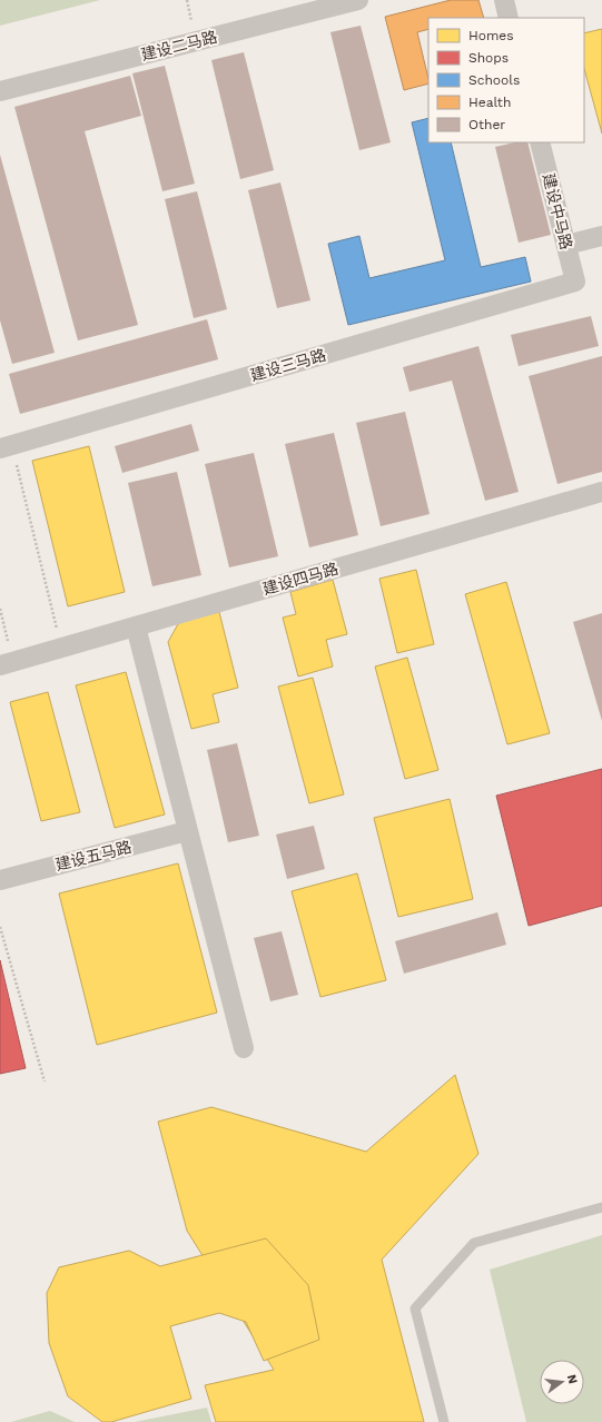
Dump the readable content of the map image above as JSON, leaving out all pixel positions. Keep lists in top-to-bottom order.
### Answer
{
  "streets": {
    "street": [
      "建设二马路",
      "建设中马路",
      "建设三马路",
      "建设四马路",
      "建设五马路"
    ]
  },
  "crossings": [
    ["建设中马路", "建设三马路"]
  ],
  "legend": [
    "Homes",
    "Shops",
    "Schools",
    "Health",
    "Other"
  ],
  "north": "right"
}
